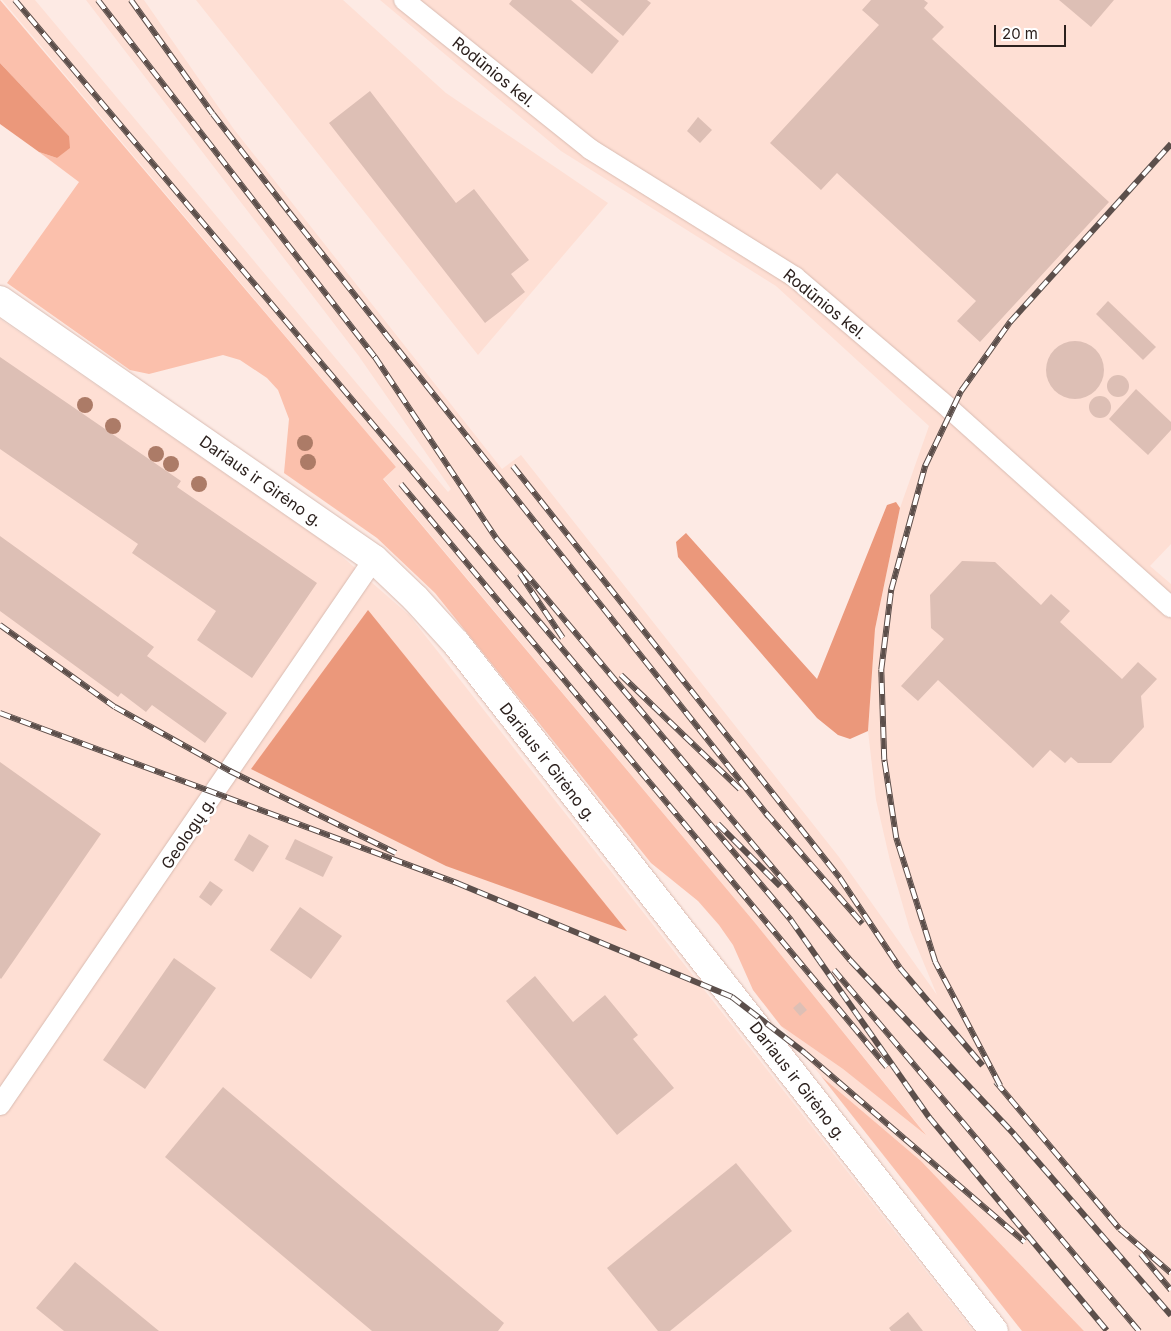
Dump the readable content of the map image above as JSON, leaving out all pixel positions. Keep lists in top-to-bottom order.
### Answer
{
  "streets": {
    "street": ["Rodūnios kel.", "Dariaus ir Girėno g.", "Geologų g."]
  },
  "crossings": [
    ["Dariaus ir Girėno g.", "Geologų g."]
  ],
  "scale_bar": "20 m"
}
